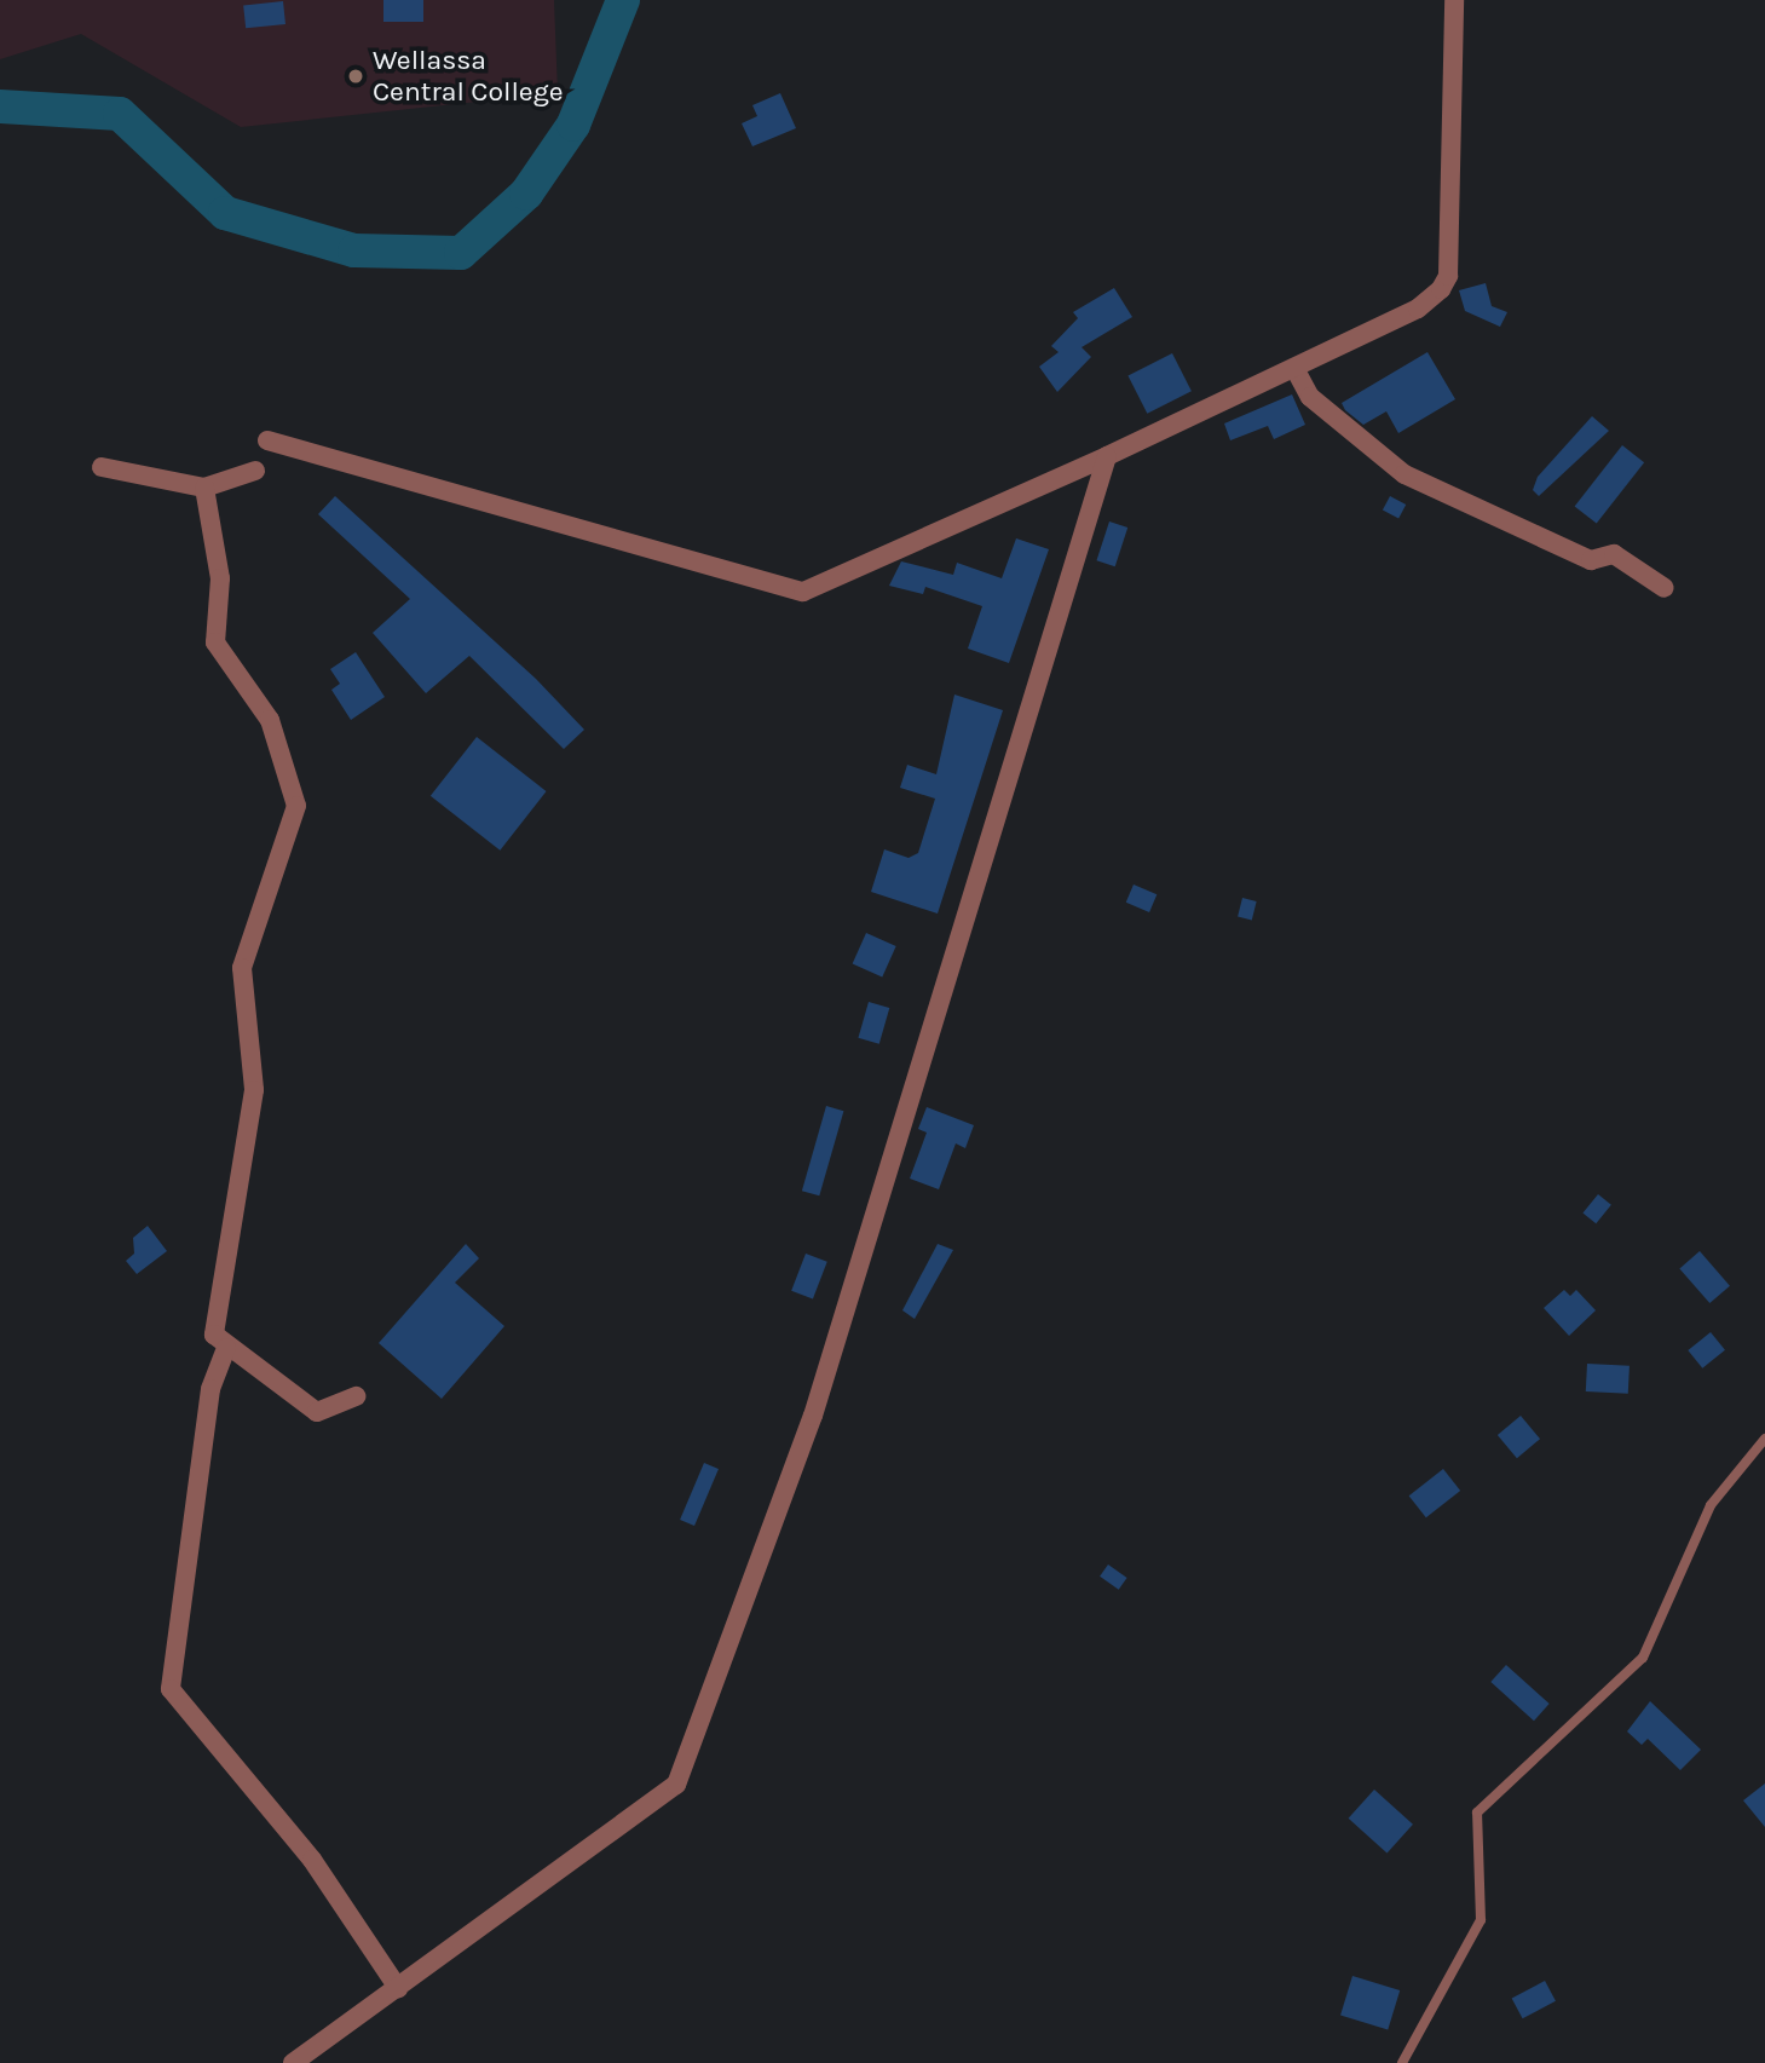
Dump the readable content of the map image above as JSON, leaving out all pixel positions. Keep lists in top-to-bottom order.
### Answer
{
  "places": ["Wellassa Central College"]
}
